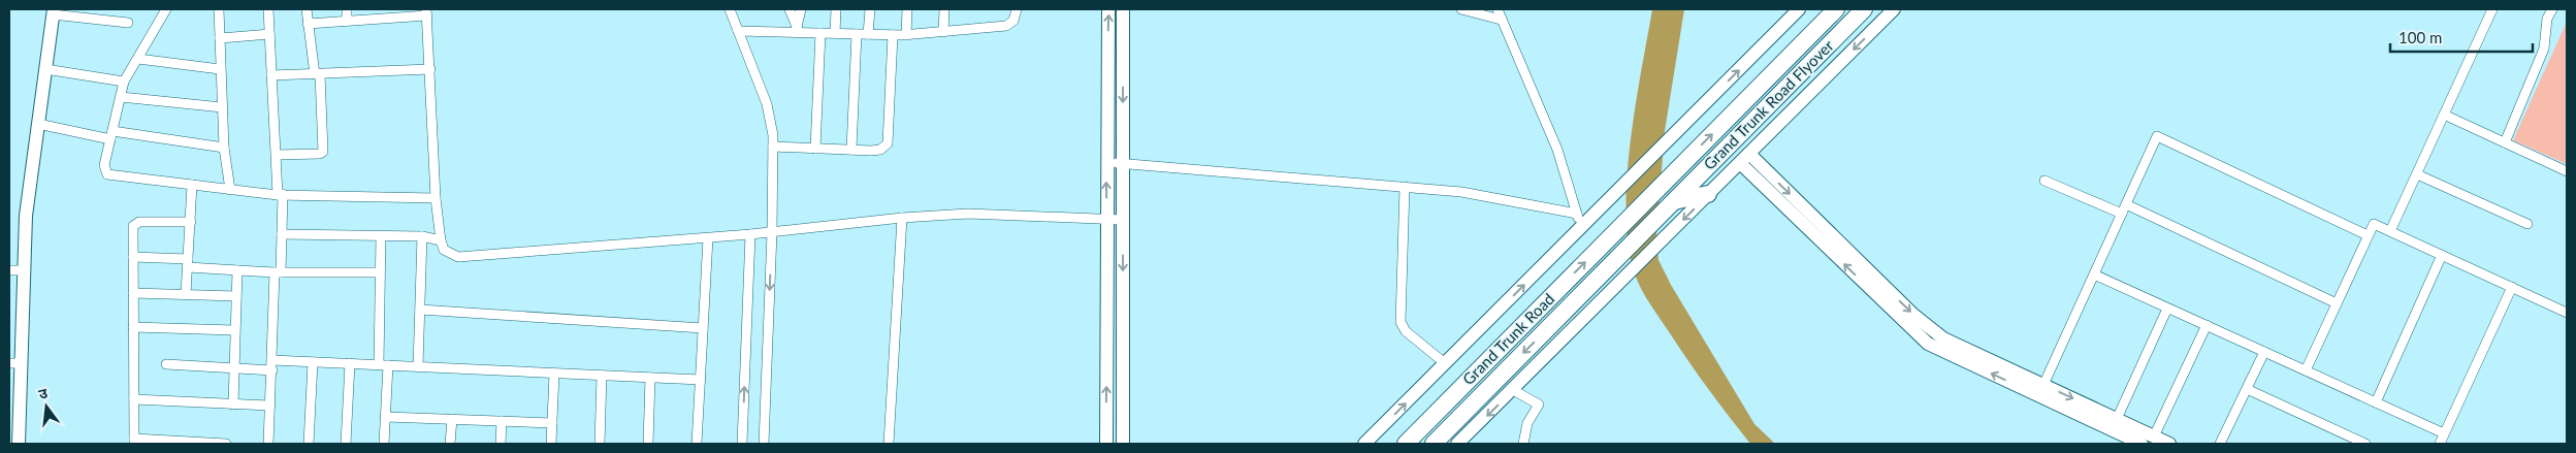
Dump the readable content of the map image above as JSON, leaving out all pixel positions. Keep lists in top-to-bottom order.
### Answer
{
  "streets": {
    "highway": ["Grand Trunk Road Flyover", "Grand Trunk Road"]
  },
  "crossings": [
    ["Grand Trunk Road Flyover", "Grand Trunk Road"]
  ],
  "scale_bar": "100 m",
  "north": "top"
}
